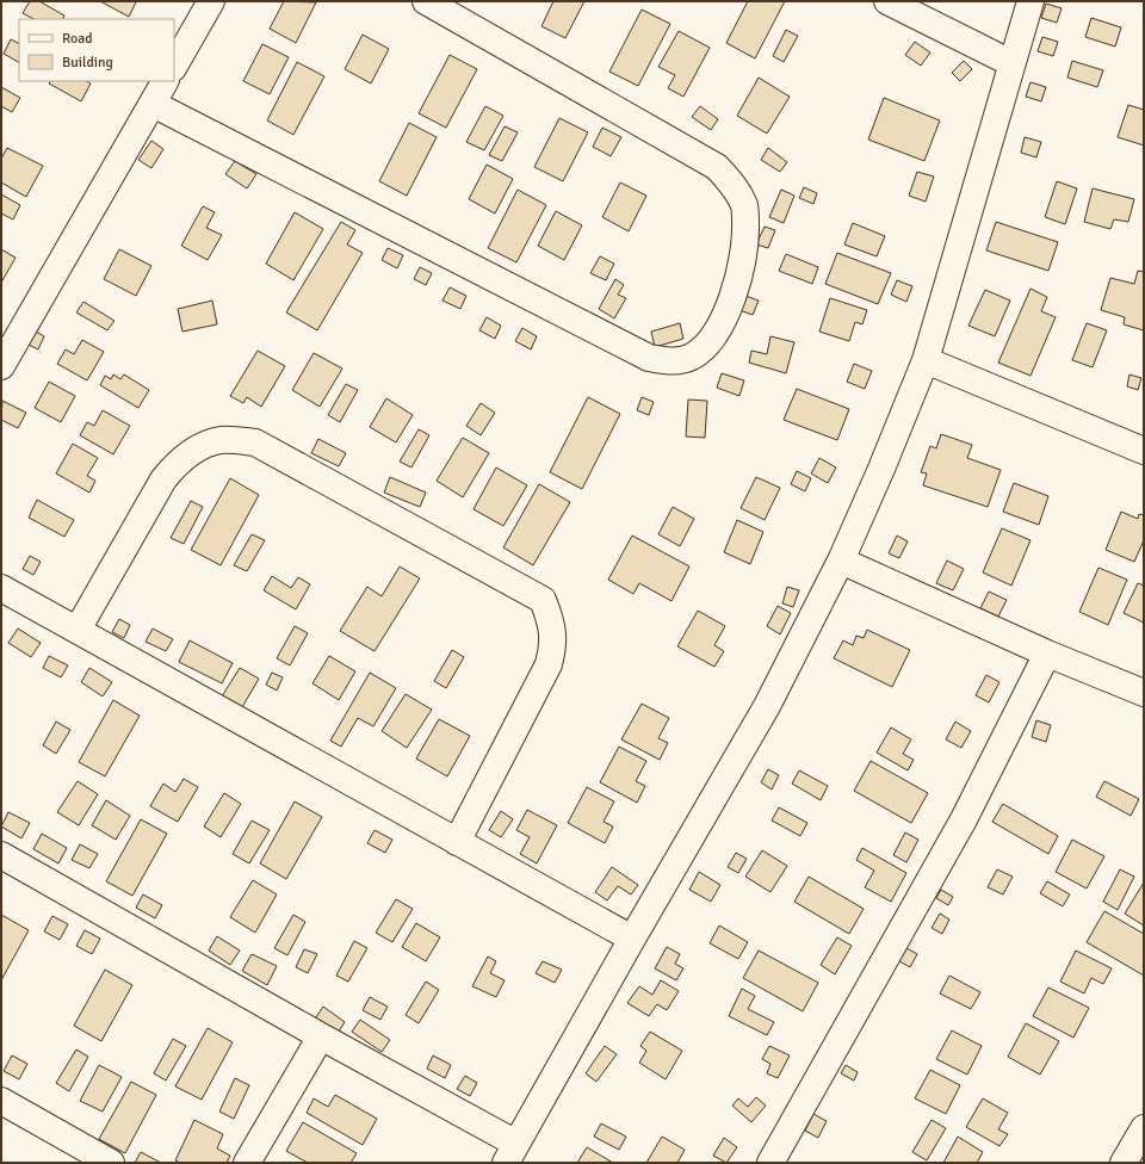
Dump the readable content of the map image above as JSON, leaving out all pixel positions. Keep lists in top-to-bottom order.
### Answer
{
  "legend": ["Road", "Building"]
}
